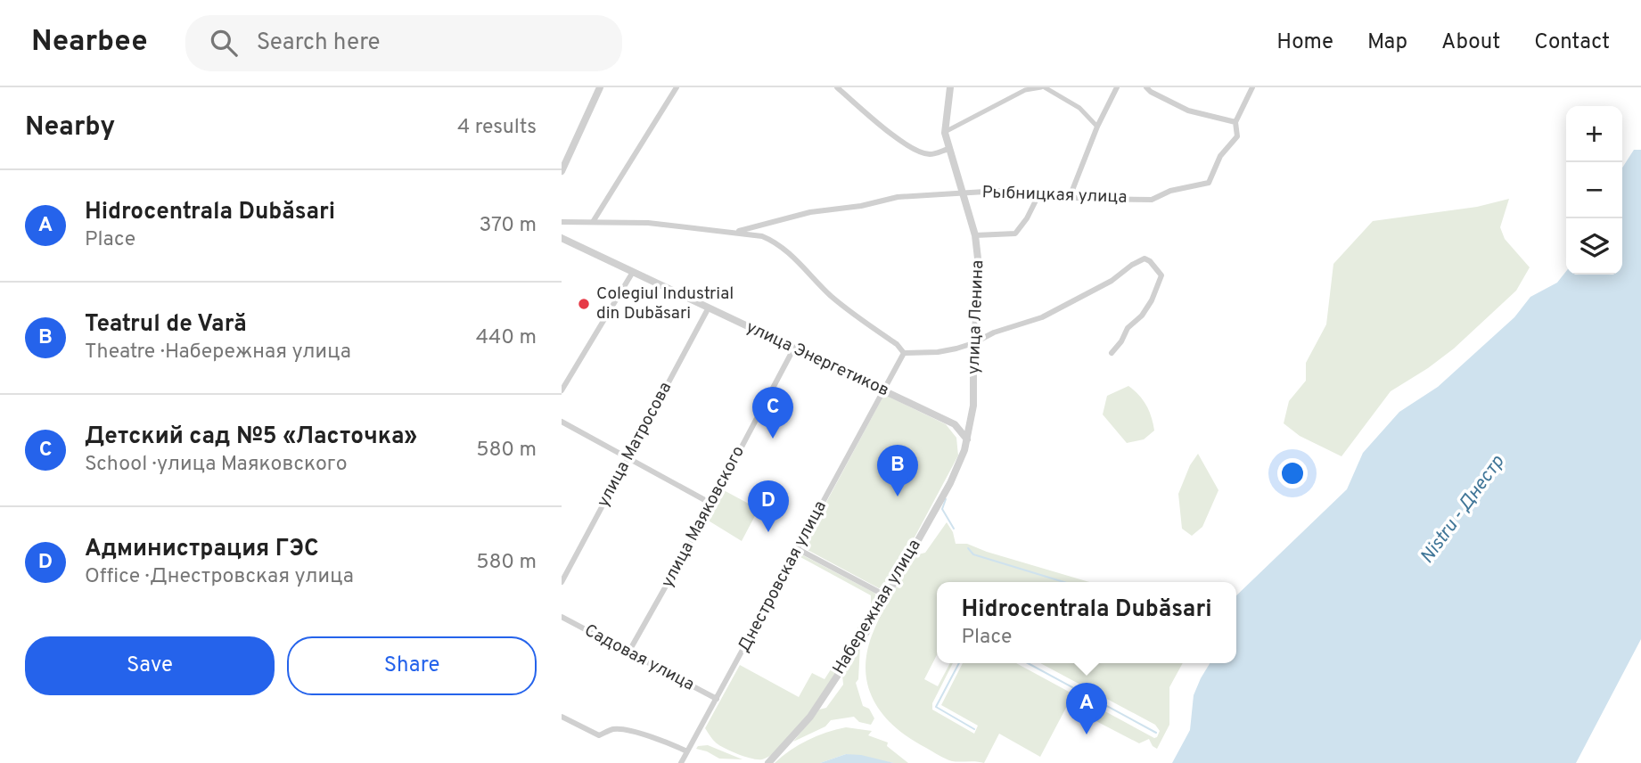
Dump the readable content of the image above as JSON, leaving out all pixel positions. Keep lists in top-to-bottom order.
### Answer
{
  "streets": {
    "street": [
      "Рыбницкая улица",
      "улица Ленина",
      "улица Энергетиков",
      "улица Матросова",
      "улица Маяковского",
      "Днестровская улица",
      "Набережная улица",
      "Садовая улица"
    ]
  },
  "crossings": [
    ["Рыбницкая улица", "улица Ленина"],
    ["улица Ленина", "улица Энергетиков"],
    ["улица Ленина", "Набережная улица"],
    ["улица Энергетиков", "улица Матросова"],
    ["улица Энергетиков", "улица Маяковского"],
    ["улица Энергетиков", "Днестровская улица"],
    ["улица Энергетиков", "Набережная улица"],
    ["улица Маяковского", "Садовая улица"],
    ["Днестровская улица", "Садовая улица"]
  ],
  "water": ["Nistru - Днестр"],
  "places": ["Colegiul Industrial din Dubăsari"],
  "page": {
    "header": "Nearbee",
    "search": "Search here",
    "nav": [
      "Home",
      "Map",
      "About",
      "Contact"
    ],
    "heading": ["Nearby", "4 results"],
    "map_buttons": ["+", "−"],
    "list": [
      {
        "mark": "A",
        "name": "Hidrocentrala Dubăsari",
        "note": "Place",
        "value": "370 m"
      },
      {
        "mark": "B",
        "name": "Teatrul de Vară",
        "note": "Theatre · Набережная улица",
        "value": "440 m"
      },
      {
        "mark": "C",
        "name": "Детский сад №5 «Ласточка»",
        "note": "School · улица Маяковского",
        "value": "580 m"
      },
      {
        "mark": "D",
        "name": "Администрация ГЭС",
        "note": "Office · Днестровская улица",
        "value": "580 m"
      }
    ],
    "pins": [
      "C",
      "B",
      "D",
      "A"
    ],
    "popup": ["Hidrocentrala Dubăsari", "Place"],
    "buttons": ["Save", "Share"]
  }
}
